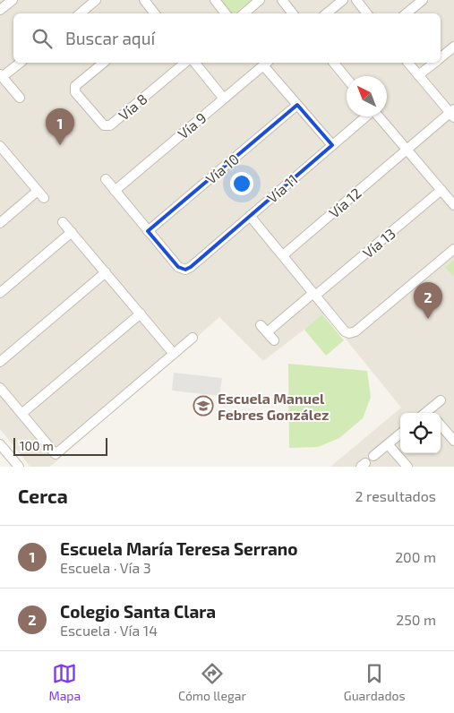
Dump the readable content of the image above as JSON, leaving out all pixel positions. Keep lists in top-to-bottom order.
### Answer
{
  "streets": {
    "street": [
      "Vía 8",
      "Vía 9",
      "Vía 10",
      "Vía 11",
      "Vía 12",
      "Vía 13"
    ]
  },
  "crossings": [
    ["Vía 10", "Vía 11"]
  ],
  "places": {
    "school or university": ["Escuela Manuel Febres González"]
  },
  "scale_bar": "100 m",
  "north": "top left",
  "page": {
    "search": "Buscar aquí",
    "pins": ["1", "2"],
    "scale": "100 m",
    "heading": ["Cerca", "2 resultados"],
    "list": [
      {
        "mark": "1",
        "name": "Escuela María Teresa Serrano",
        "note": "Escuela · Vía 3",
        "value": "200 m"
      },
      {
        "mark": "2",
        "name": "Colegio Santa Clara",
        "note": "Escuela · Vía 14",
        "value": "250 m"
      }
    ],
    "nav": ["Mapa", "Cómo llegar", "Guardados"]
  }
}
